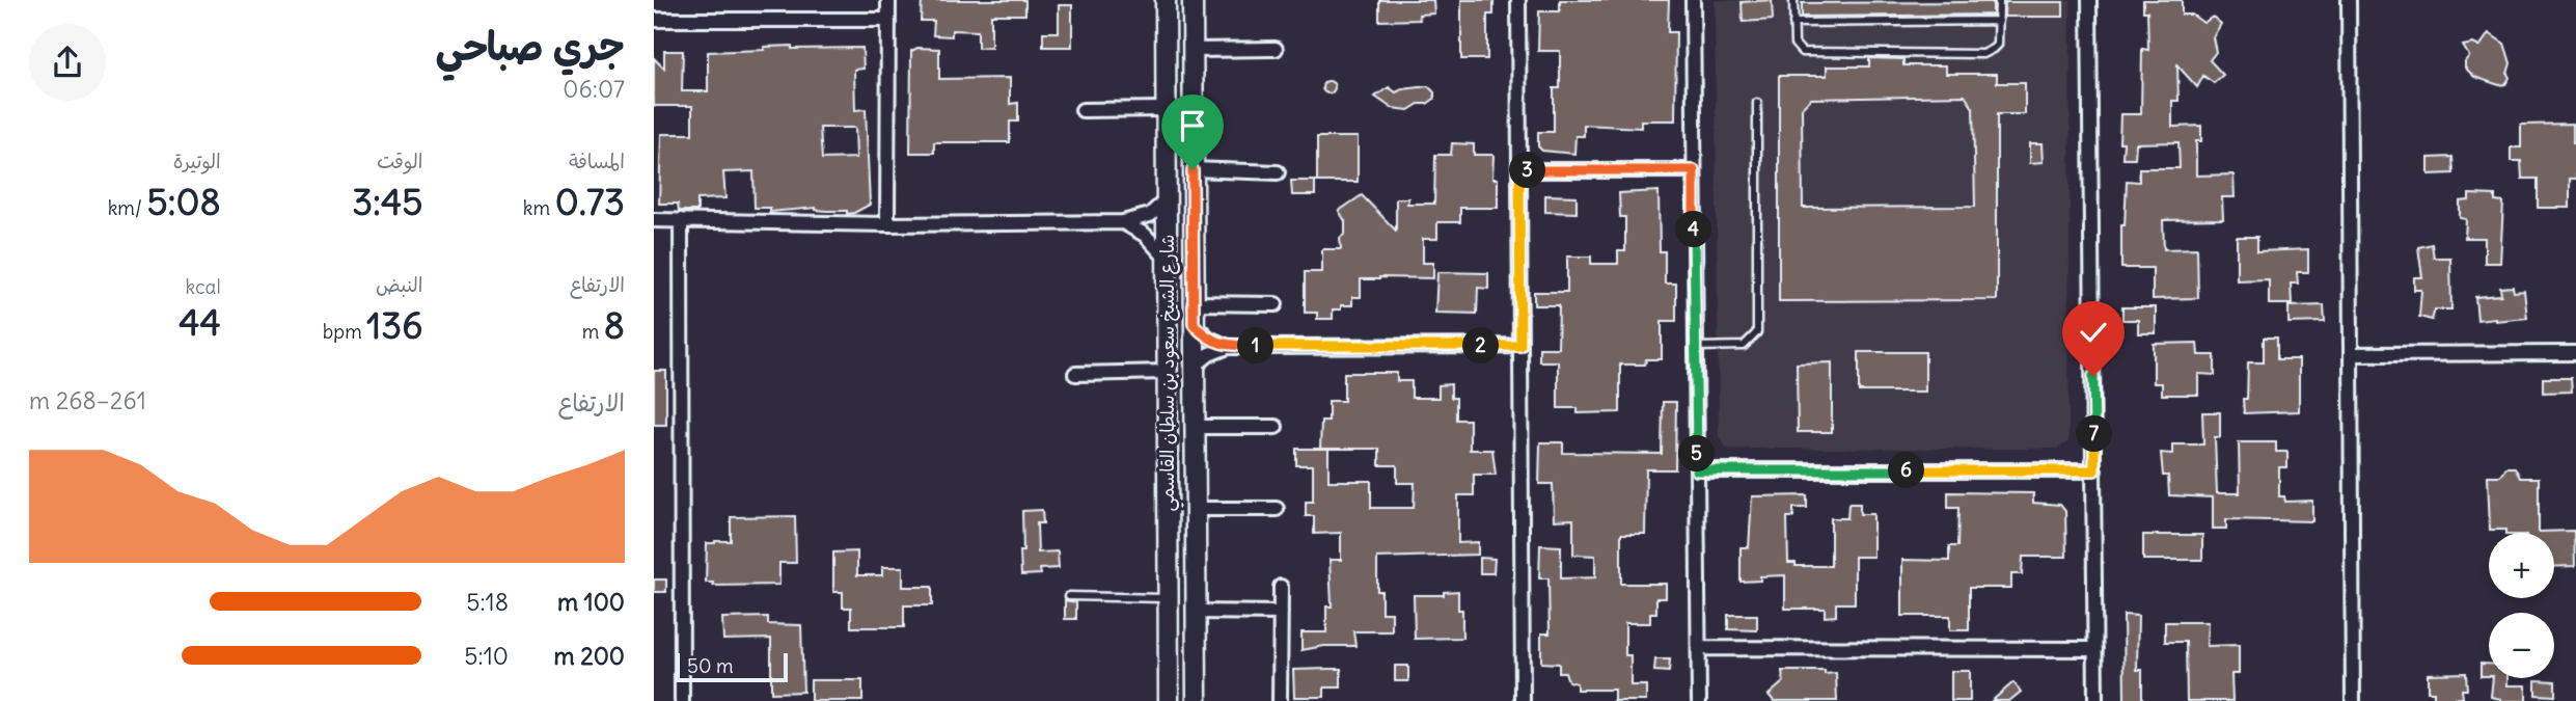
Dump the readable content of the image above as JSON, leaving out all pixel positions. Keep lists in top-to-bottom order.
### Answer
{
  "streets": {
    "main road": ["شارع الشيخ سعود بن سلطان القاسمي"]
  },
  "scale_bar": "50 m",
  "page": {
    "heading": ["جري صباحي", "06:07"],
    "stats": [
      ["المسافة", "0.73 km"],
      ["الوقت", "3:45"],
      ["الوتيرة", "5:08 /km"],
      ["الارتفاع", "8 m"],
      ["النبض", "136 bpm"],
      ["kcal", "44"]
    ],
    "pins": [
      "3",
      "4",
      "1",
      "2",
      "7",
      "5",
      "6"
    ],
    "chart": ["الارتفاع", "261–268 m"],
    "map_buttons": ["+", "−"],
    "list": [
      {
        "name": "100 m",
        "note": "5:18"
      },
      {
        "name": "200 m",
        "note": "5:10"
      }
    ],
    "scale": "50 m"
  }
}
